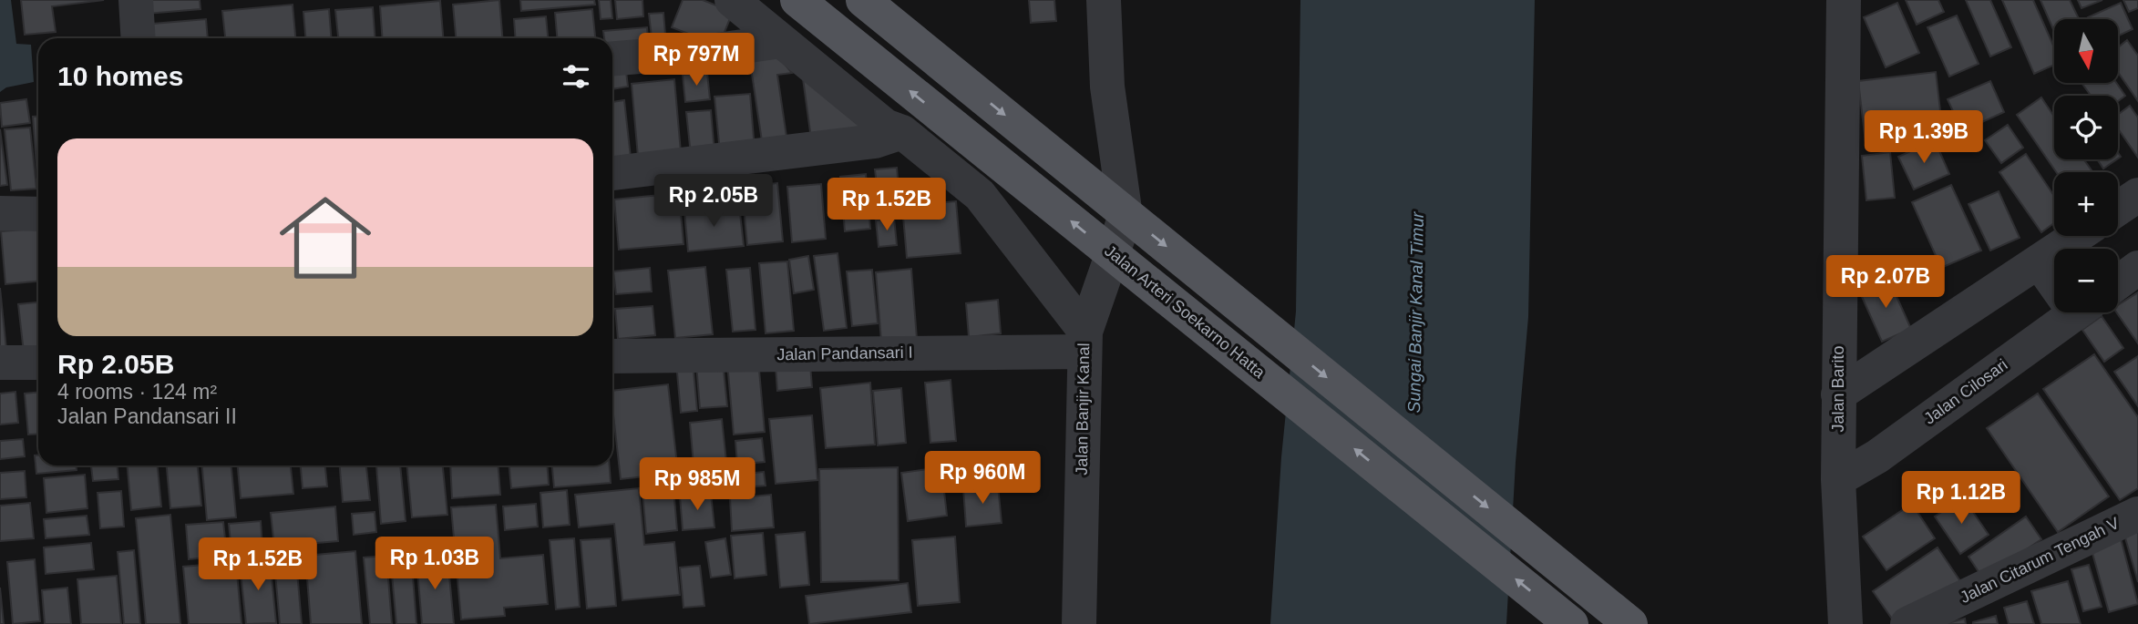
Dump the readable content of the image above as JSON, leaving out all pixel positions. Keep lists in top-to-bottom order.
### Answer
{
  "streets": {
    "main road": ["Jalan Arteri Soekarno Hatta"],
    "street": [
      "Jalan Pandansari I",
      "Jalan Barito",
      "Jalan Cilosari",
      "Jalan Banjir Kanal",
      "Jalan Citarum Tengah V"
    ]
  },
  "crossings": [
    ["Jalan Pandansari I", "Jalan Banjir Kanal"],
    ["Jalan Barito", "Jalan Cilosari"]
  ],
  "water": ["Sungai Banjir Kanal Timur"],
  "north": "bottom",
  "page": {
    "map_buttons": ["+", "−"],
    "price": [
      "Rp 797M",
      "Rp 1.39B",
      "Rp 2.05B",
      "Rp 1.52B",
      "Rp 2.07B",
      "Rp 960M",
      "Rp 985M",
      "Rp 1.12B",
      "Rp 1.03B",
      "Rp 1.52B"
    ],
    "heading": "10 homes",
    "list": [
      {
        "name": "Rp 2.05B",
        "note": "4 rooms · 124 m² · Jalan Pandansari II"
      }
    ]
  }
}
